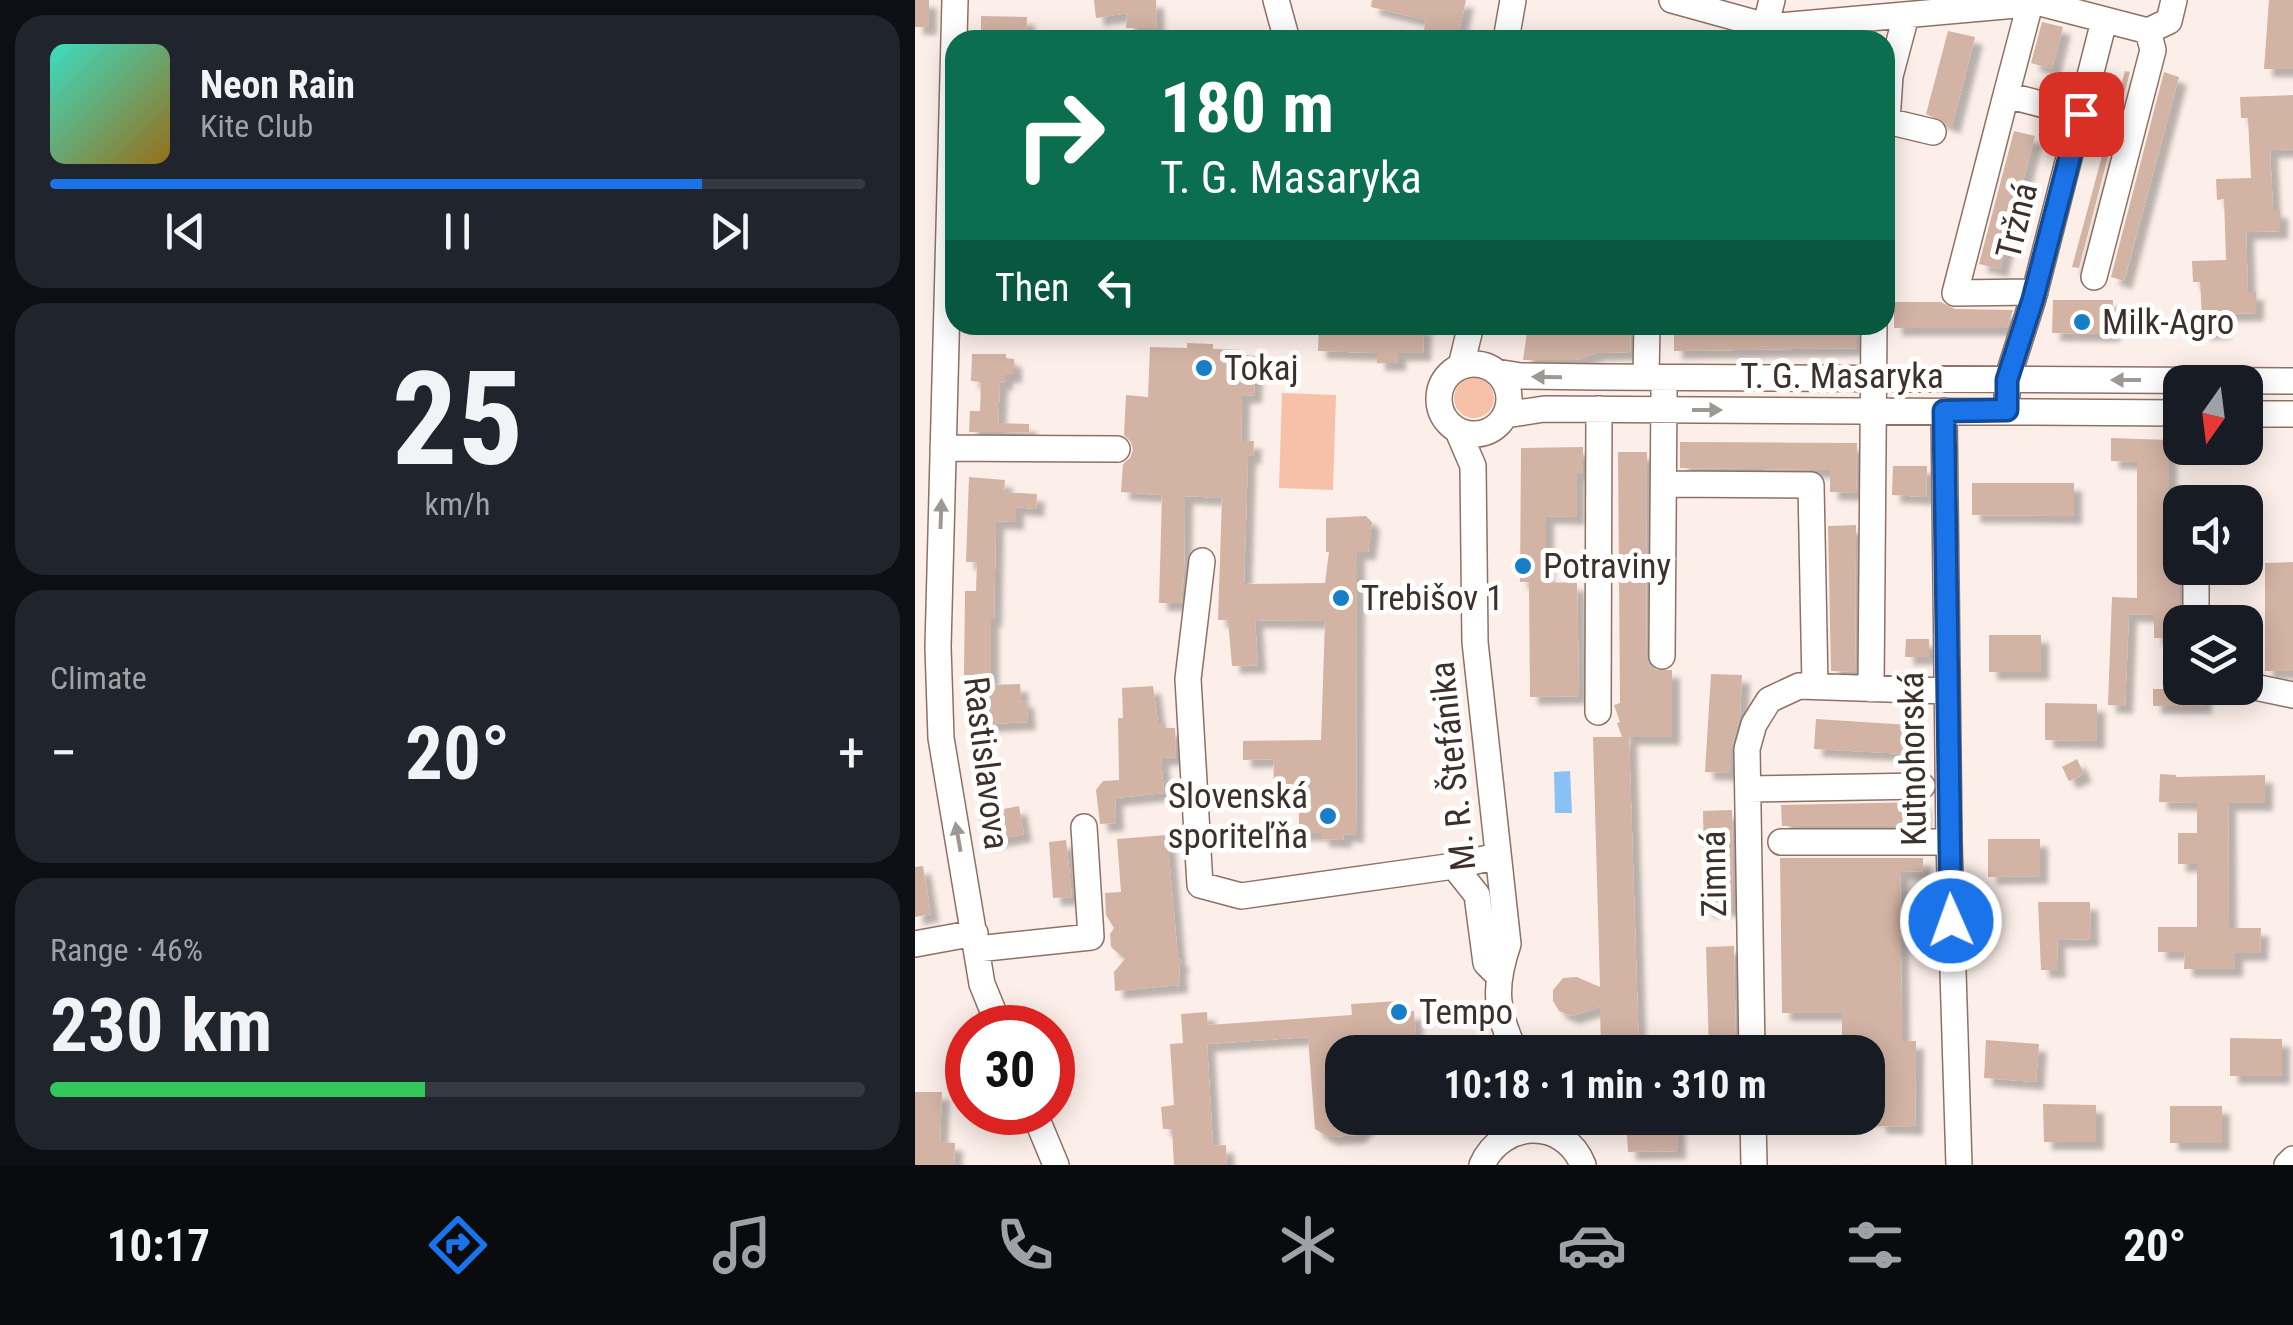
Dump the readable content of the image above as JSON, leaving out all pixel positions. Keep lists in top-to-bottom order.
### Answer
{
  "streets": {
    "street": [
      "Tržná",
      "T. G. Masaryka",
      "Kutnohorská",
      "Rastislavova",
      "M. R. Štefánika",
      "Zimná"
    ]
  },
  "crossings": [
    ["Tržná", "T. G. Masaryka"],
    ["T. G. Masaryka", "Kutnohorská"],
    ["T. G. Masaryka", "M. R. Štefánika"]
  ],
  "one_way": ["Rastislavova"],
  "places": [
    "Milk-Agro",
    "Tokaj",
    "Potraviny",
    "Trebišov 1",
    "Slovenská sporiteľňa",
    "Tempo"
  ],
  "north": "bottom",
  "page": {
    "turn": ["180 m", "T. G. Masaryka"],
    "song": ["Neon Rain", "Kite Club"],
    "then": "Then",
    "tile": [
      ["25", "km/h"],
      "Climate",
      ["Range · 46%", "230 km"]
    ],
    "heat": ["−", "20°", "+"],
    "limit": "30",
    "trip": "10:18 · 1 min · 310 m",
    "tabs": ["10:17", "20°"]
  }
}
